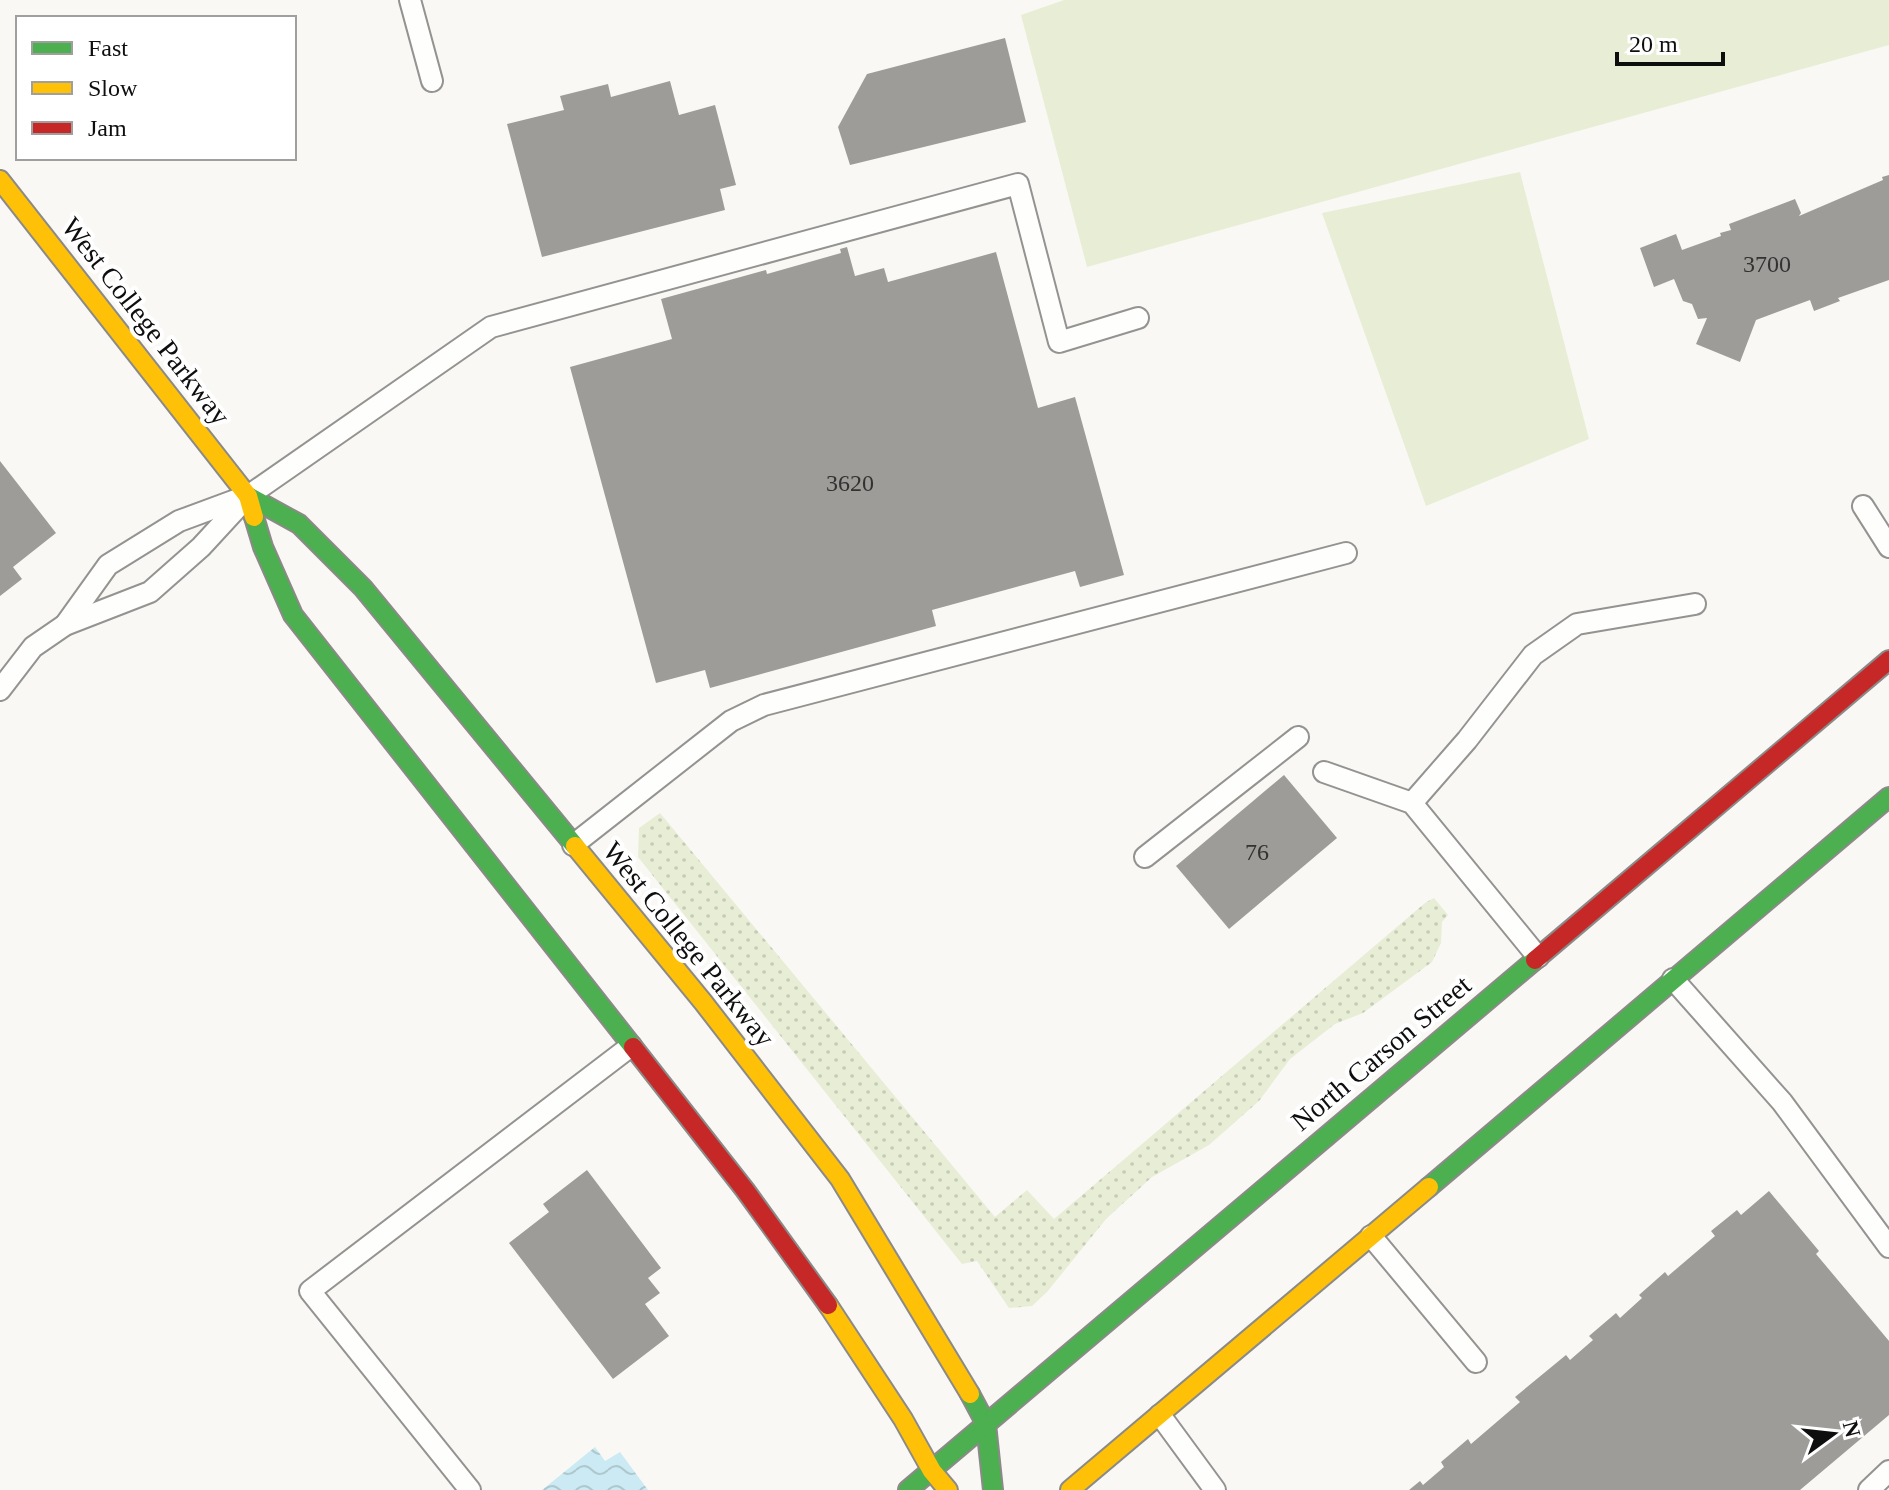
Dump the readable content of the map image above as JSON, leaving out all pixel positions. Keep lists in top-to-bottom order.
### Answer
{
  "streets": {
    "street": ["West College Parkway", "North Carson Street"]
  },
  "crossings": [
    ["West College Parkway", "North Carson Street"]
  ],
  "house_numbers": ["3700", "3620", "76"],
  "legend": ["Fast", "Slow", "Jam"],
  "scale_bar": "20 m",
  "north": "right"
}
